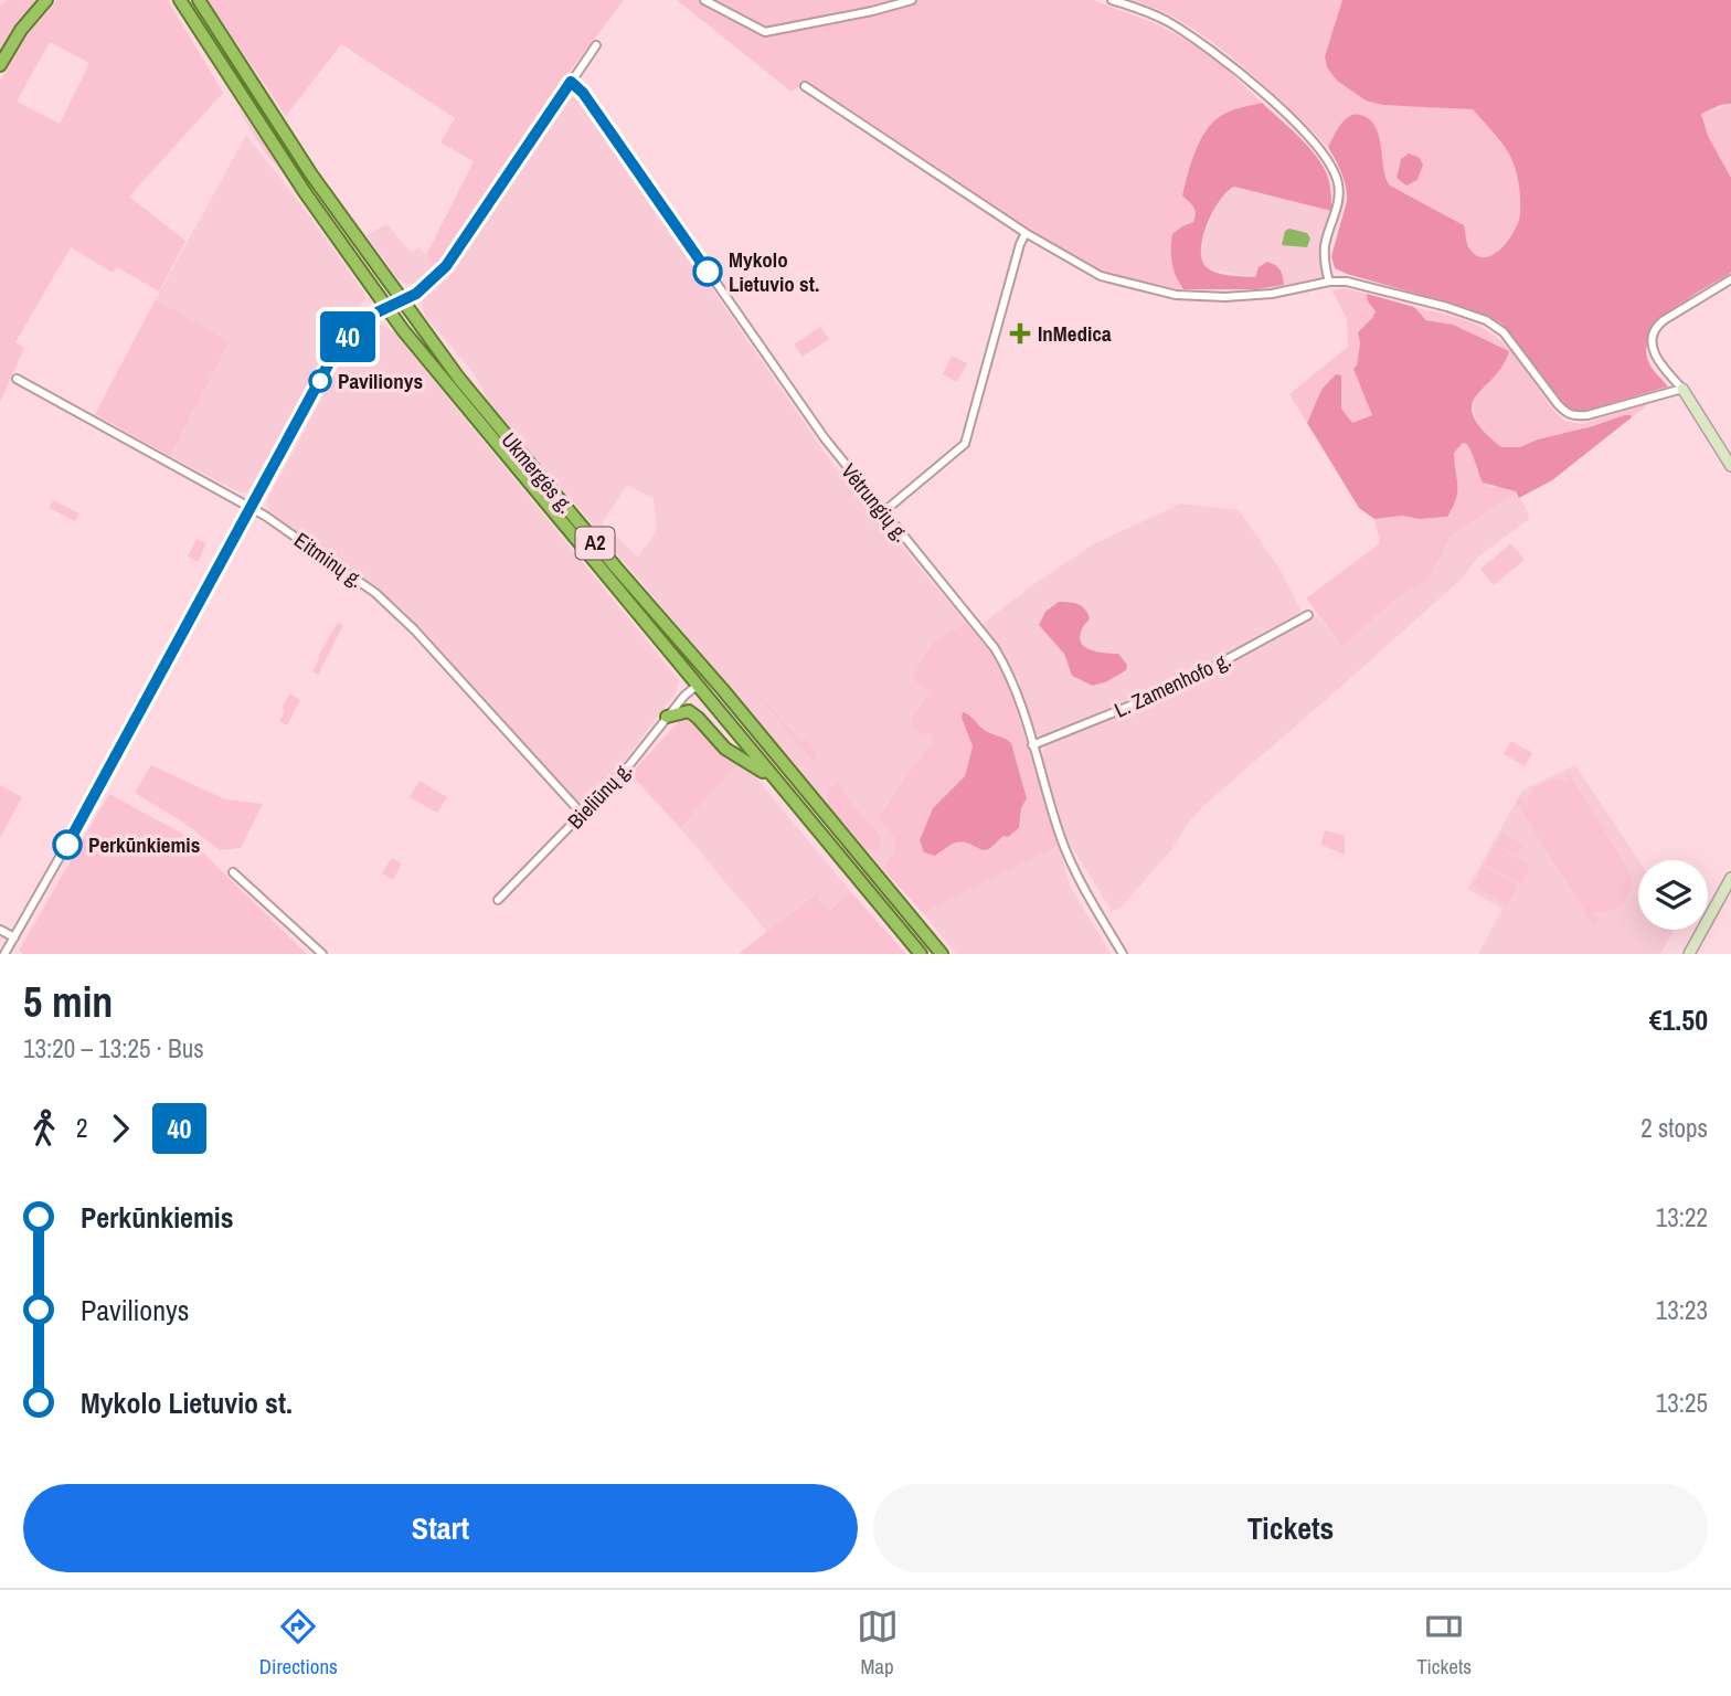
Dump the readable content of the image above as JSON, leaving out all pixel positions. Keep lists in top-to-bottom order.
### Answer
{
  "streets": {
    "highway": ["Ukmergės g.", "A2"],
    "street": [
      "Vėtrungių g.",
      "Eitminų g.",
      "L. Zamenhofo g.",
      "Bieliūnų g."
    ]
  },
  "crossings": [
    ["Ukmergės g.", "Bieliūnų g."],
    ["Vėtrungių g.", "L. Zamenhofo g."],
    ["Eitminų g.", "Bieliūnų g."]
  ],
  "places": {
    "other": ["Mykolo Lietuvio st.", "Pavilionys", "Perkūnkiemis"],
    "health": ["InMedica"]
  },
  "lines": ["bus line 40"],
  "page": {
    "on_map": "40",
    "heading": ["5 min", "13:20 – 13:25 · Bus", "€1.50"],
    "legs": ["2", "40", "2 stops"],
    "list": [
      {
        "name": "Perkūnkiemis",
        "value": "13:22"
      },
      {
        "name": "Pavilionys",
        "value": "13:23"
      },
      {
        "name": "Mykolo Lietuvio st.",
        "value": "13:25"
      }
    ],
    "buttons": ["Start", "Tickets"],
    "tabs": ["Directions", "Map", "Tickets"]
  }
}
